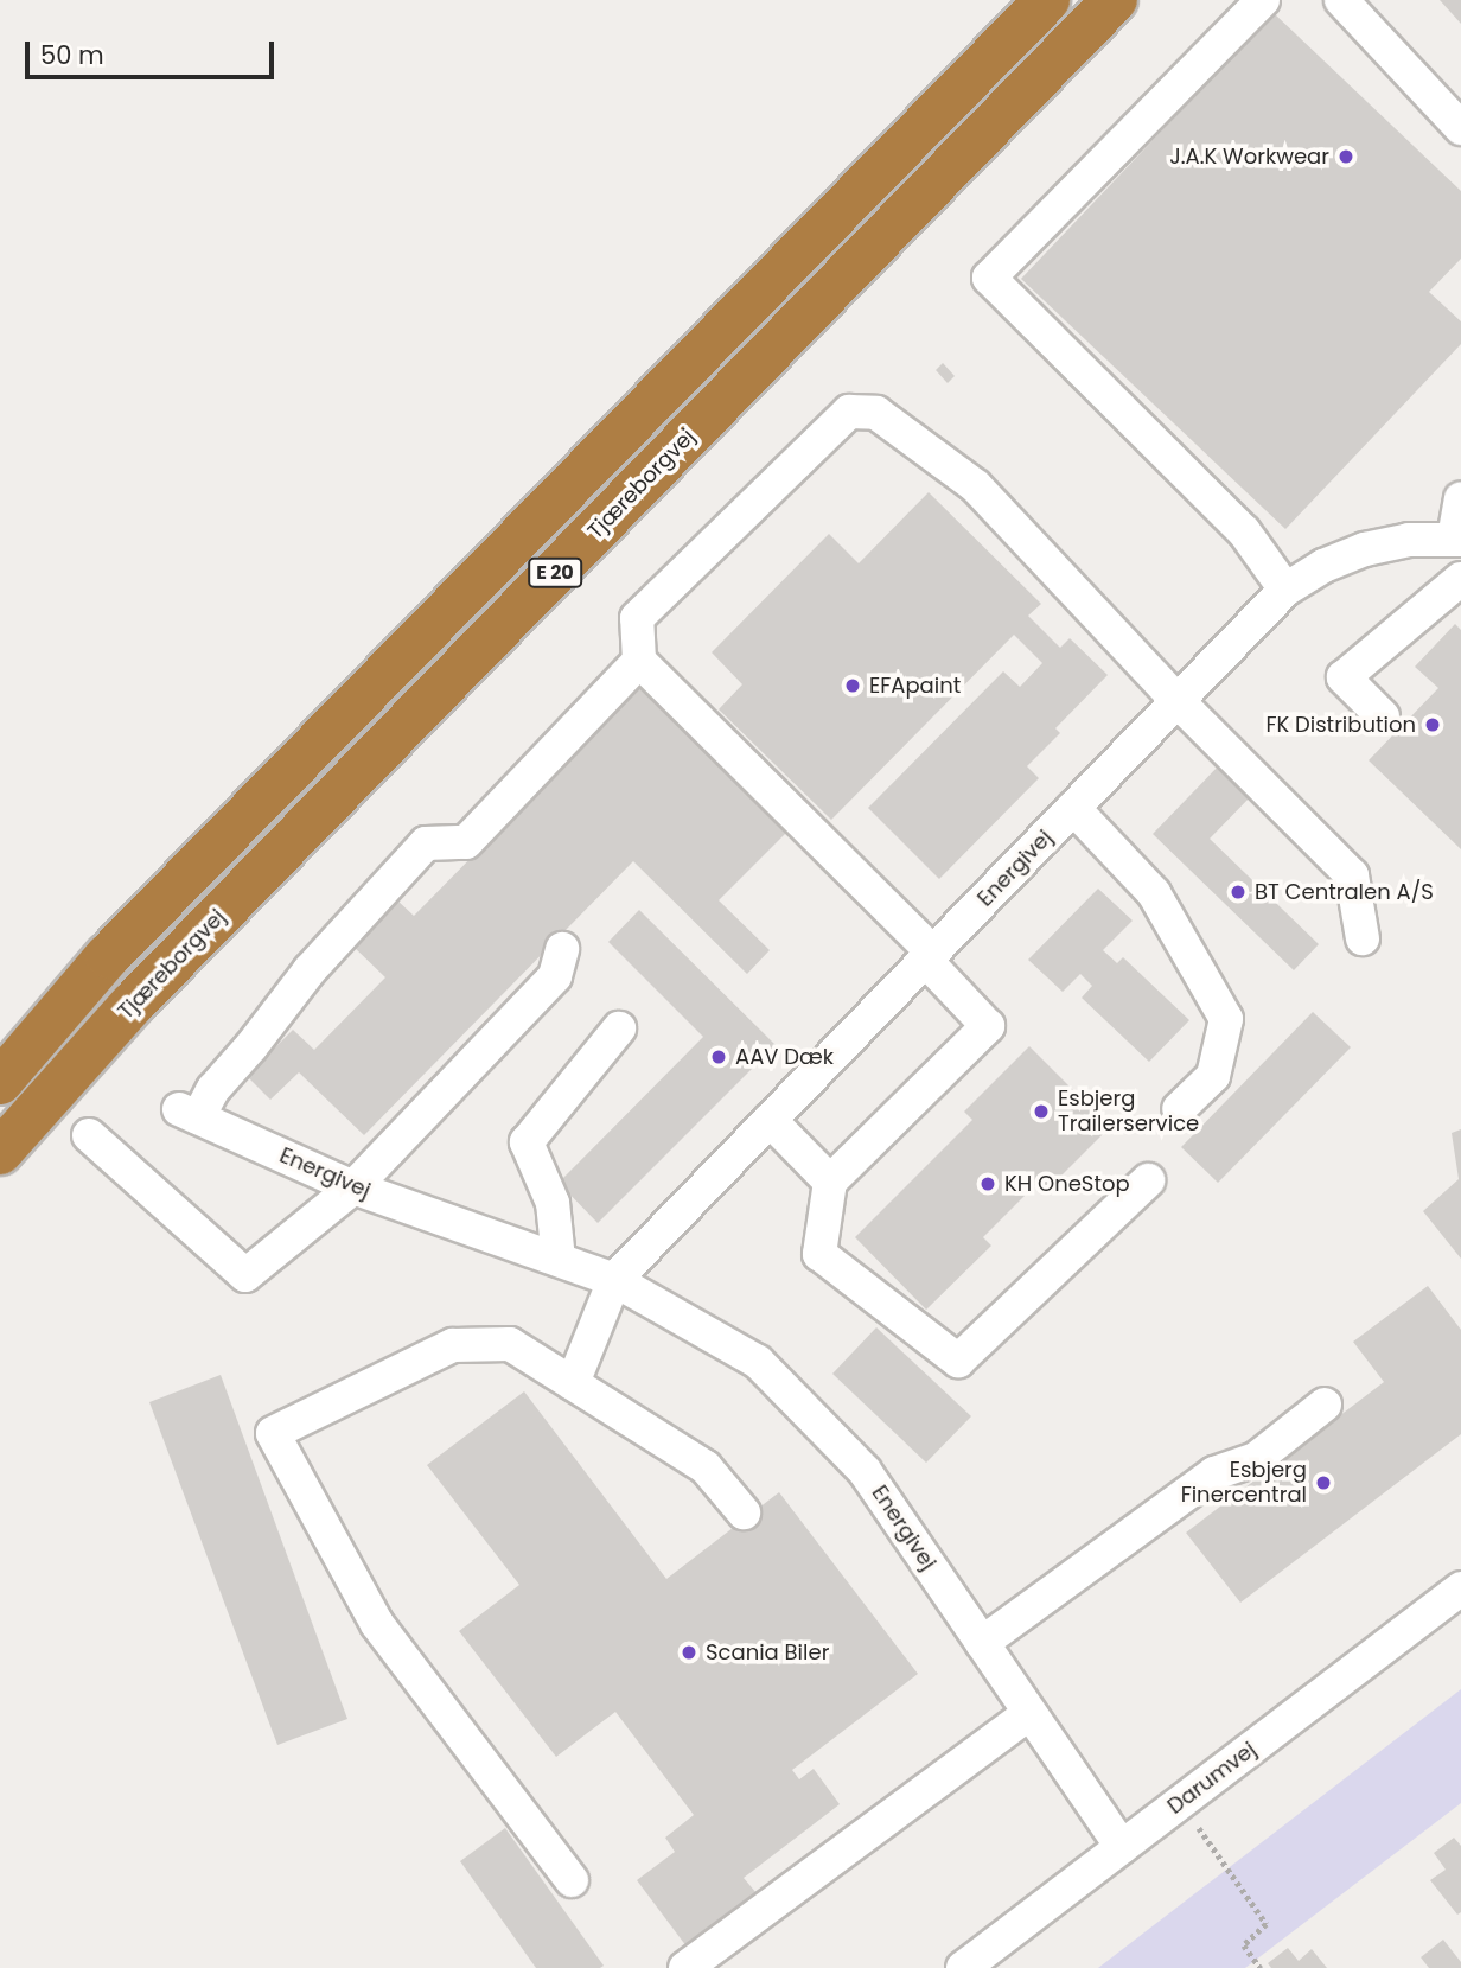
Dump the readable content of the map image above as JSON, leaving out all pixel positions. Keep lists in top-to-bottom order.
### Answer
{
  "streets": {
    "highway": ["Tjæreborgvej", "E 20"],
    "street": ["Energivej", "Darumvej"]
  },
  "crossings": [
    ["Energivej", "Darumvej"]
  ],
  "places": [
    "J.A.K Workwear",
    "EFApaint",
    "FK Distribution",
    "BT Centralen A/S",
    "AAV Dæk",
    "Esbjerg Trailerservice",
    "KH OneStop",
    "Esbjerg Finercentral",
    "Scania Biler"
  ],
  "scale_bar": "50 m"
}
